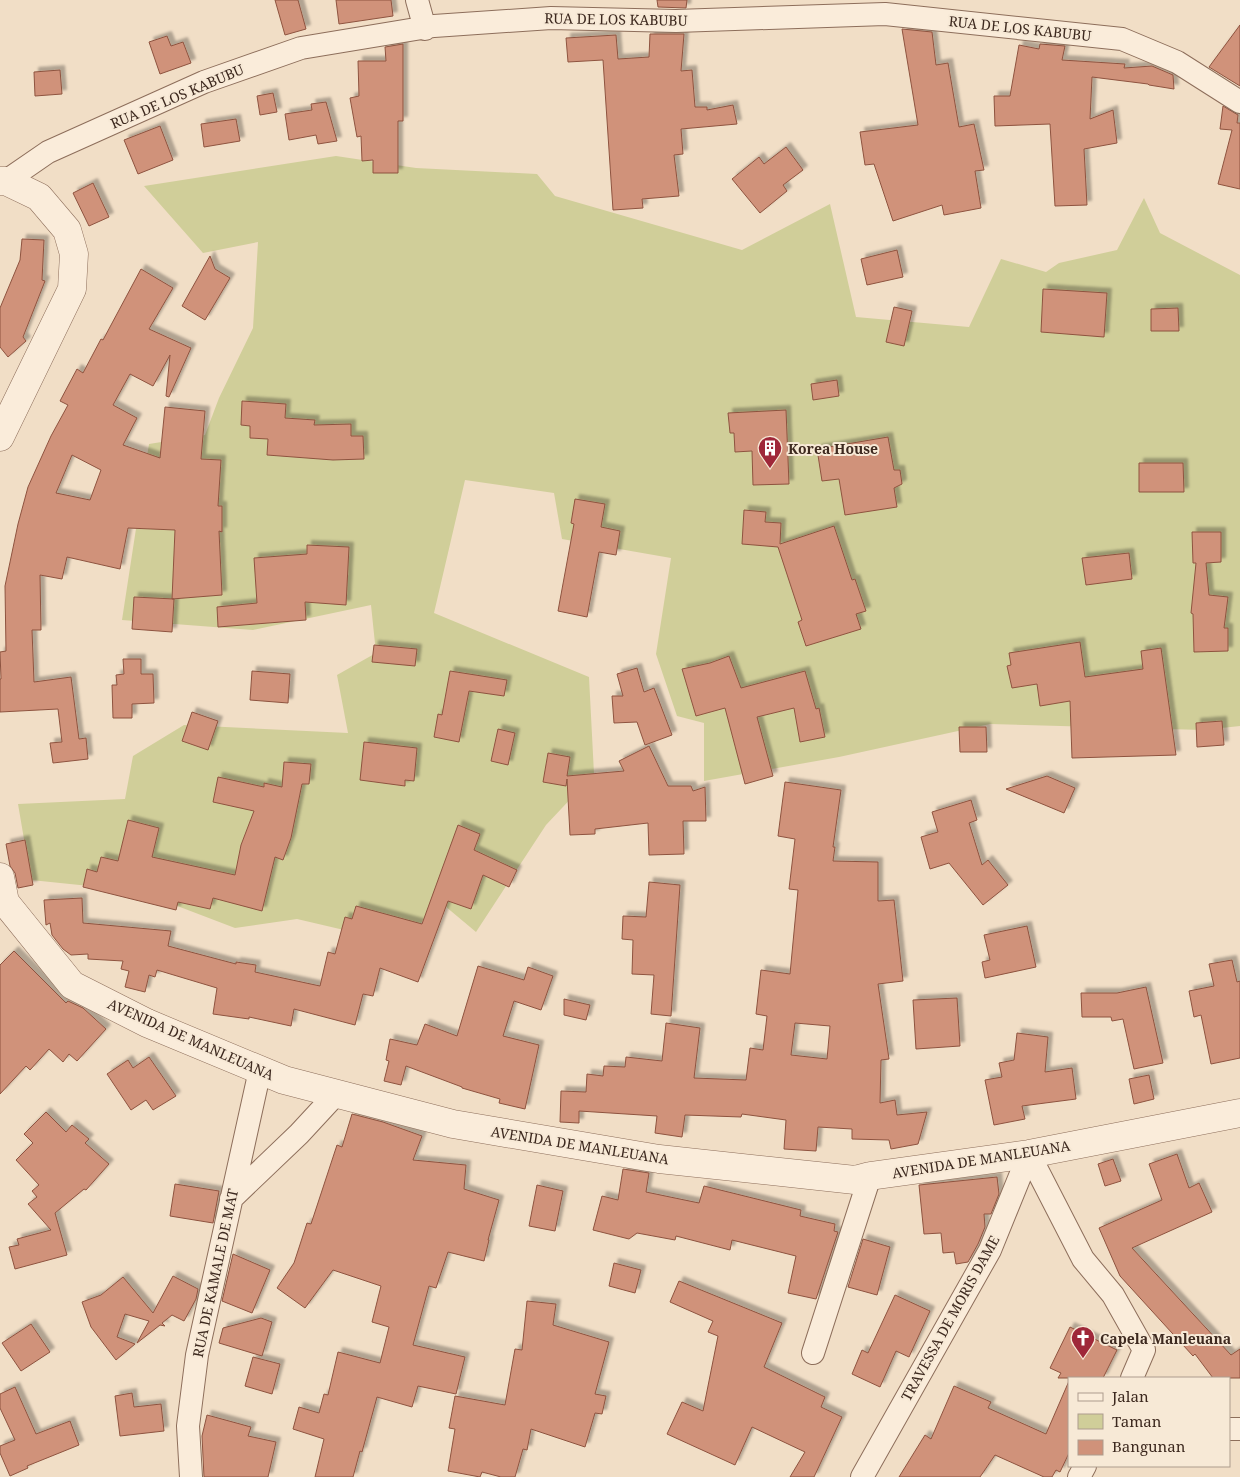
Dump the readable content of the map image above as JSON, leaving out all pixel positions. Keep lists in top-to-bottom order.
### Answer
{
  "streets": {
    "street": [
      "RUA DE LOS KABUBU",
      "AVENIDA DE MANLEUANA",
      "RUA DE KAMALE DE MAT",
      "TRAVESSA DE MORIS DAME"
    ]
  },
  "crossings": [
    ["AVENIDA DE MANLEUANA", "RUA DE KAMALE DE MAT"],
    ["AVENIDA DE MANLEUANA", "TRAVESSA DE MORIS DAME"]
  ],
  "places": {
    "building": ["Korea House"],
    "church": ["Capela Manleuana"]
  },
  "legend": ["Jalan", "Taman", "Bangunan"]
}
